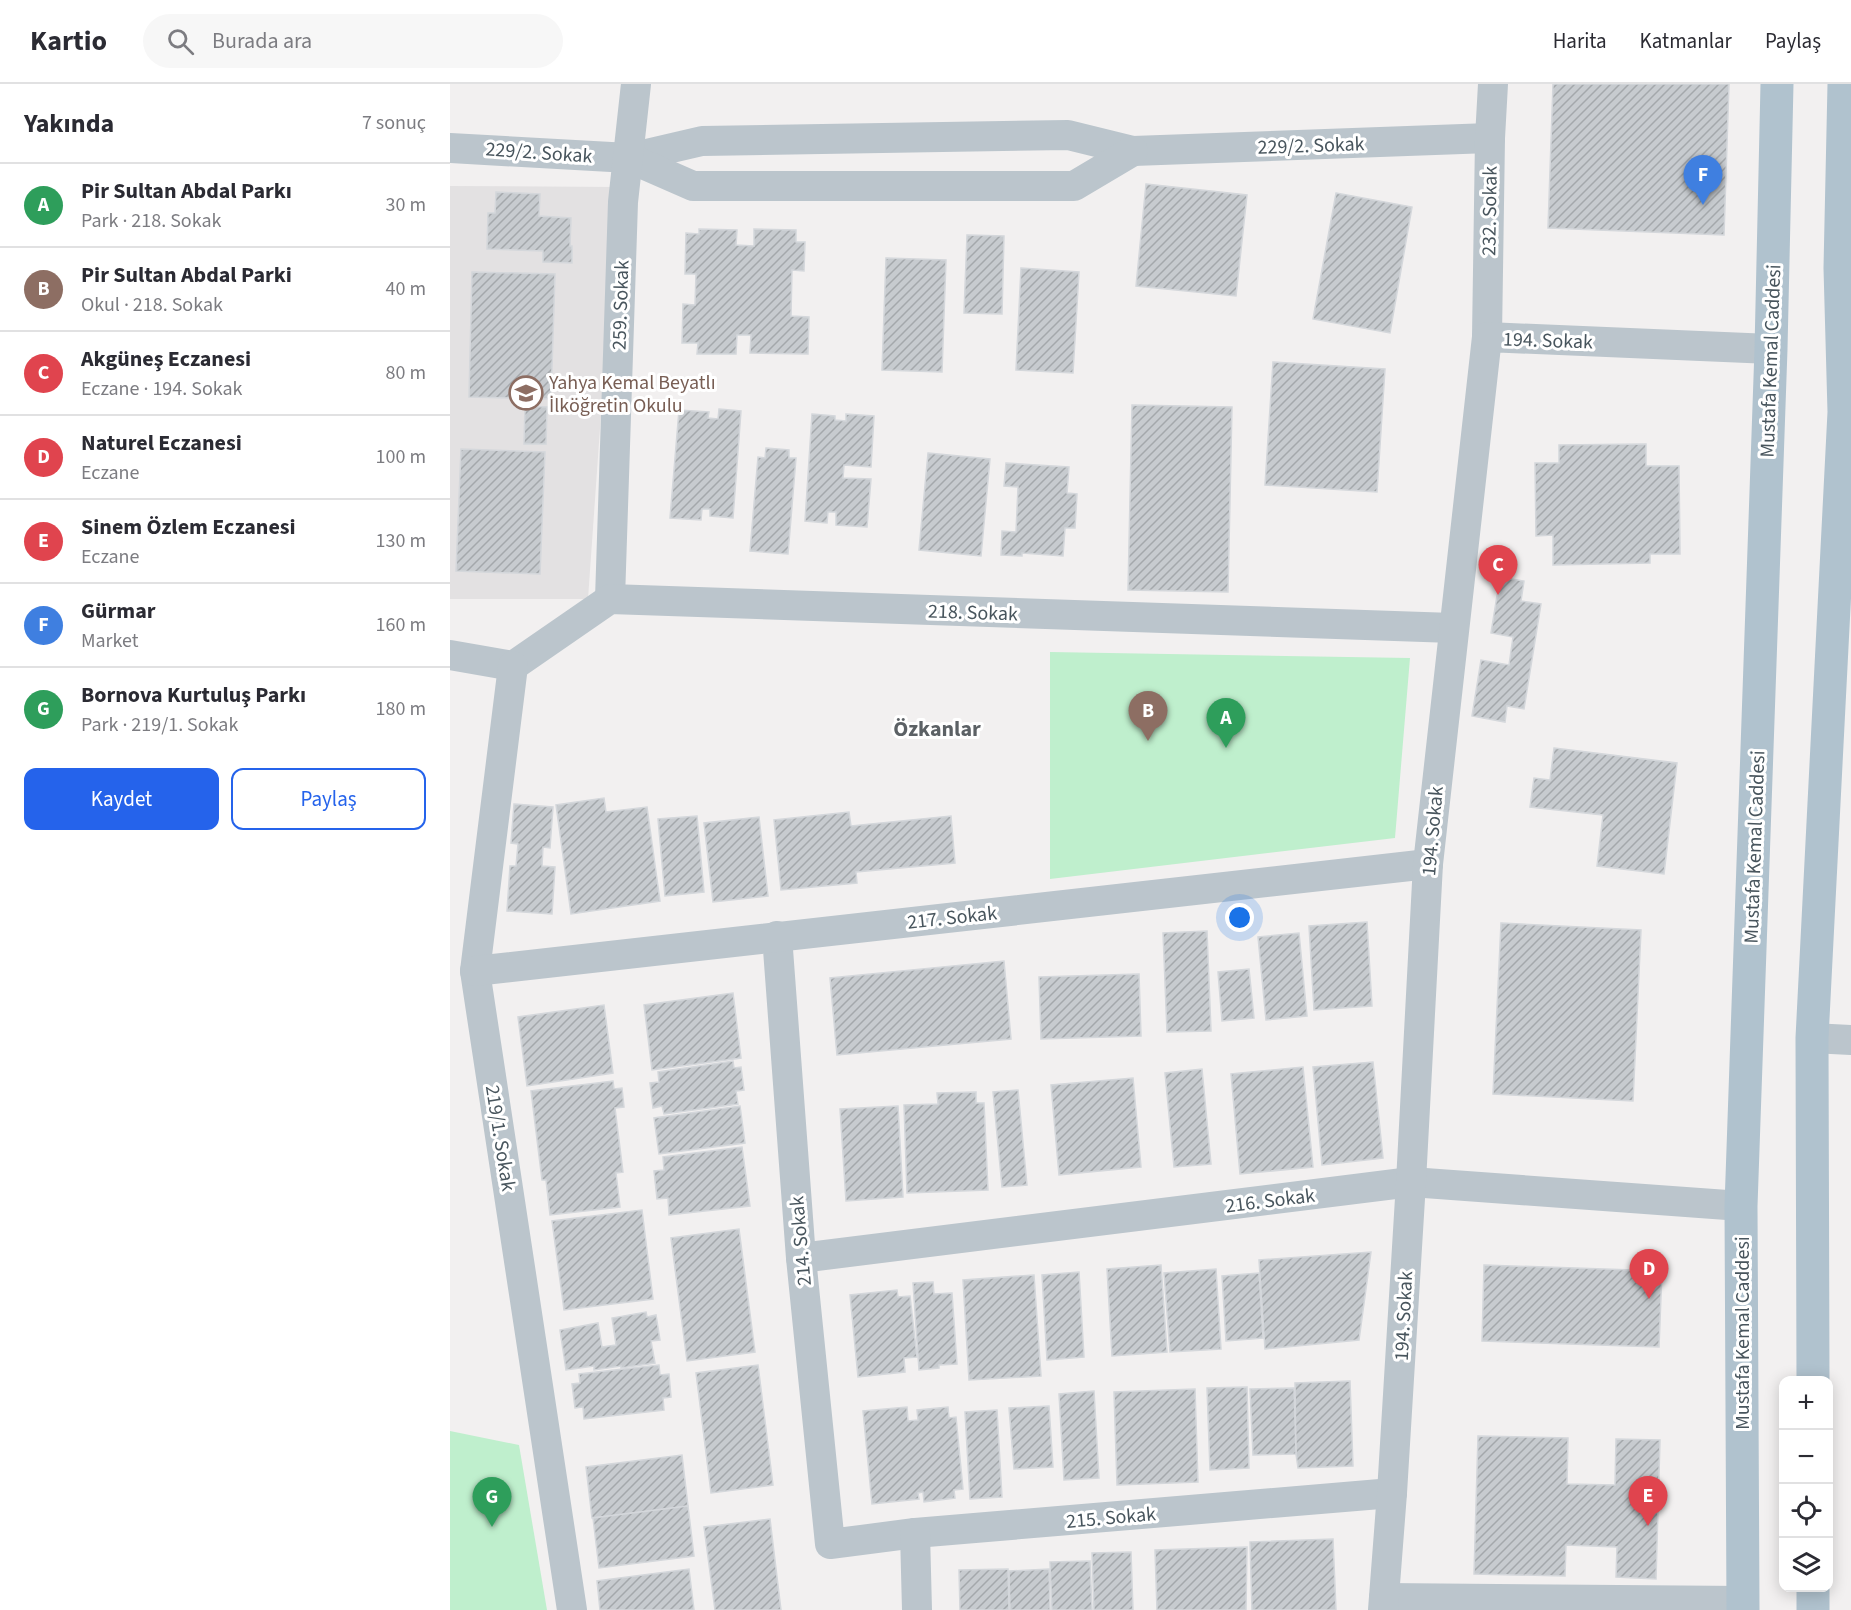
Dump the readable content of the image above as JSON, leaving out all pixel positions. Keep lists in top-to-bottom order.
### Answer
{
  "streets": {
    "main road": ["Mustafa Kemal Caddesi"],
    "street": [
      "229/2. Sokak",
      "232. Sokak",
      "259. Sokak",
      "194. Sokak",
      "218. Sokak",
      "217. Sokak",
      "219/1. Sokak",
      "216. Sokak",
      "214. Sokak",
      "215. Sokak"
    ]
  },
  "crossings": [
    ["229/2. Sokak", "232. Sokak"],
    ["229/2. Sokak", "259. Sokak"],
    ["232. Sokak", "194. Sokak"],
    ["259. Sokak", "218. Sokak"],
    ["194. Sokak", "Mustafa Kemal Caddesi"],
    ["194. Sokak", "218. Sokak"],
    ["194. Sokak", "217. Sokak"],
    ["194. Sokak", "216. Sokak"],
    ["194. Sokak", "215. Sokak"],
    ["Mustafa Kemal Caddesi", "216. Sokak"],
    ["217. Sokak", "219/1. Sokak"],
    ["217. Sokak", "214. Sokak"],
    ["216. Sokak", "214. Sokak"],
    ["214. Sokak", "215. Sokak"]
  ],
  "districts": ["Özkanlar"],
  "places": {
    "school or university": ["Yahya Kemal Beyatlı İlköğretin Okulu"]
  },
  "page": {
    "header": "Kartio",
    "search": "Burada ara",
    "nav": ["Harita", "Katmanlar", "Paylaş"],
    "heading": ["Yakında", "7 sonuç"],
    "pins": [
      "F",
      "C",
      "B",
      "A",
      "D",
      "E",
      "G"
    ],
    "list": [
      {
        "mark": "A",
        "name": "Pir Sultan Abdal Parkı",
        "note": "Park · 218. Sokak",
        "value": "30 m"
      },
      {
        "mark": "B",
        "name": "Pir Sultan Abdal Parki",
        "note": "Okul · 218. Sokak",
        "value": "40 m"
      },
      {
        "mark": "C",
        "name": "Akgüneş Eczanesi",
        "note": "Eczane · 194. Sokak",
        "value": "80 m"
      },
      {
        "mark": "D",
        "name": "Naturel Eczanesi",
        "note": "Eczane",
        "value": "100 m"
      },
      {
        "mark": "E",
        "name": "Sinem Özlem Eczanesi",
        "note": "Eczane",
        "value": "130 m"
      },
      {
        "mark": "F",
        "name": "Gürmar",
        "note": "Market",
        "value": "160 m"
      },
      {
        "mark": "G",
        "name": "Bornova Kurtuluş Parkı",
        "note": "Park · 219/1. Sokak",
        "value": "180 m"
      }
    ],
    "buttons": ["Kaydet", "Paylaş"],
    "map_buttons": ["+", "−"]
  }
}
